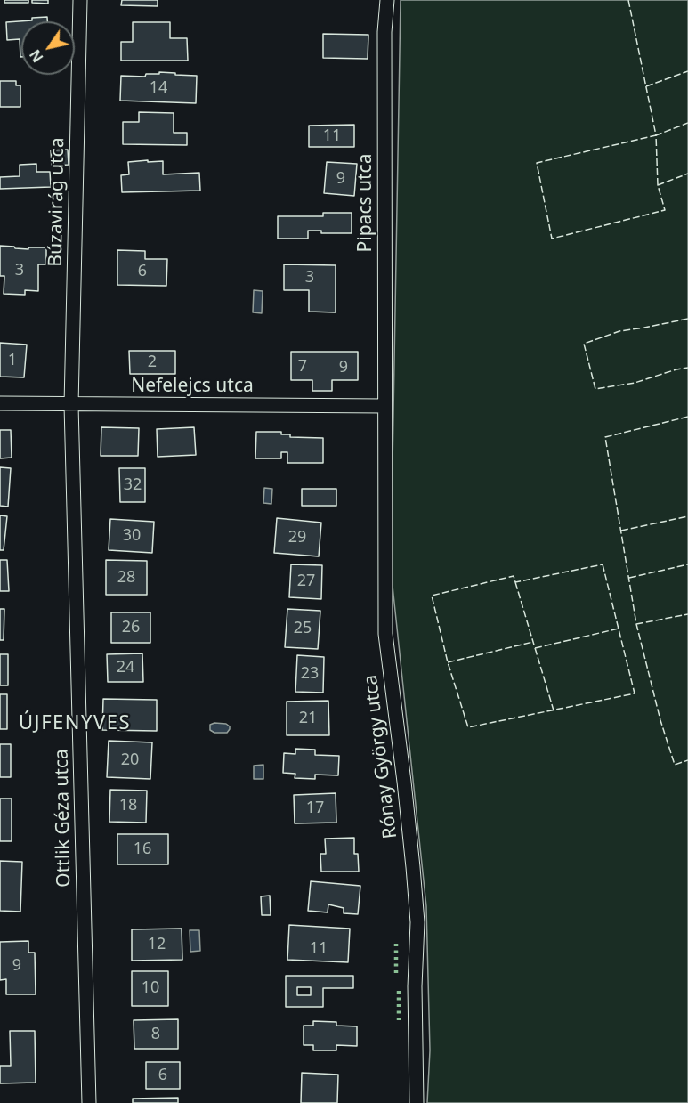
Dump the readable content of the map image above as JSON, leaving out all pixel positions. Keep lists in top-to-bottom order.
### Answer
{
  "streets": {
    "street": [
      "Búzavirág utca",
      "Pipacs utca",
      "Nefelejcs utca",
      "Rónay György utca",
      "Ottlik Géza utca"
    ]
  },
  "crossings": [
    ["Búzavirág utca", "Nefelejcs utca"],
    ["Búzavirág utca", "Ottlik Géza utca"],
    ["Pipacs utca", "Nefelejcs utca"],
    ["Pipacs utca", "Rónay György utca"],
    ["Nefelejcs utca", "Rónay György utca"],
    ["Nefelejcs utca", "Ottlik Géza utca"]
  ],
  "districts": ["ÚJFENYVES"],
  "house_numbers": [
    "14",
    "11",
    "9",
    "3",
    "6",
    "3",
    "1",
    "2",
    "7",
    "9",
    "32",
    "30",
    "29",
    "28",
    "27",
    "26",
    "25",
    "24",
    "23",
    "21",
    "20",
    "18",
    "17",
    "16",
    "12",
    "11",
    "9",
    "10",
    "8",
    "6"
  ],
  "north": "bottom left"
}
